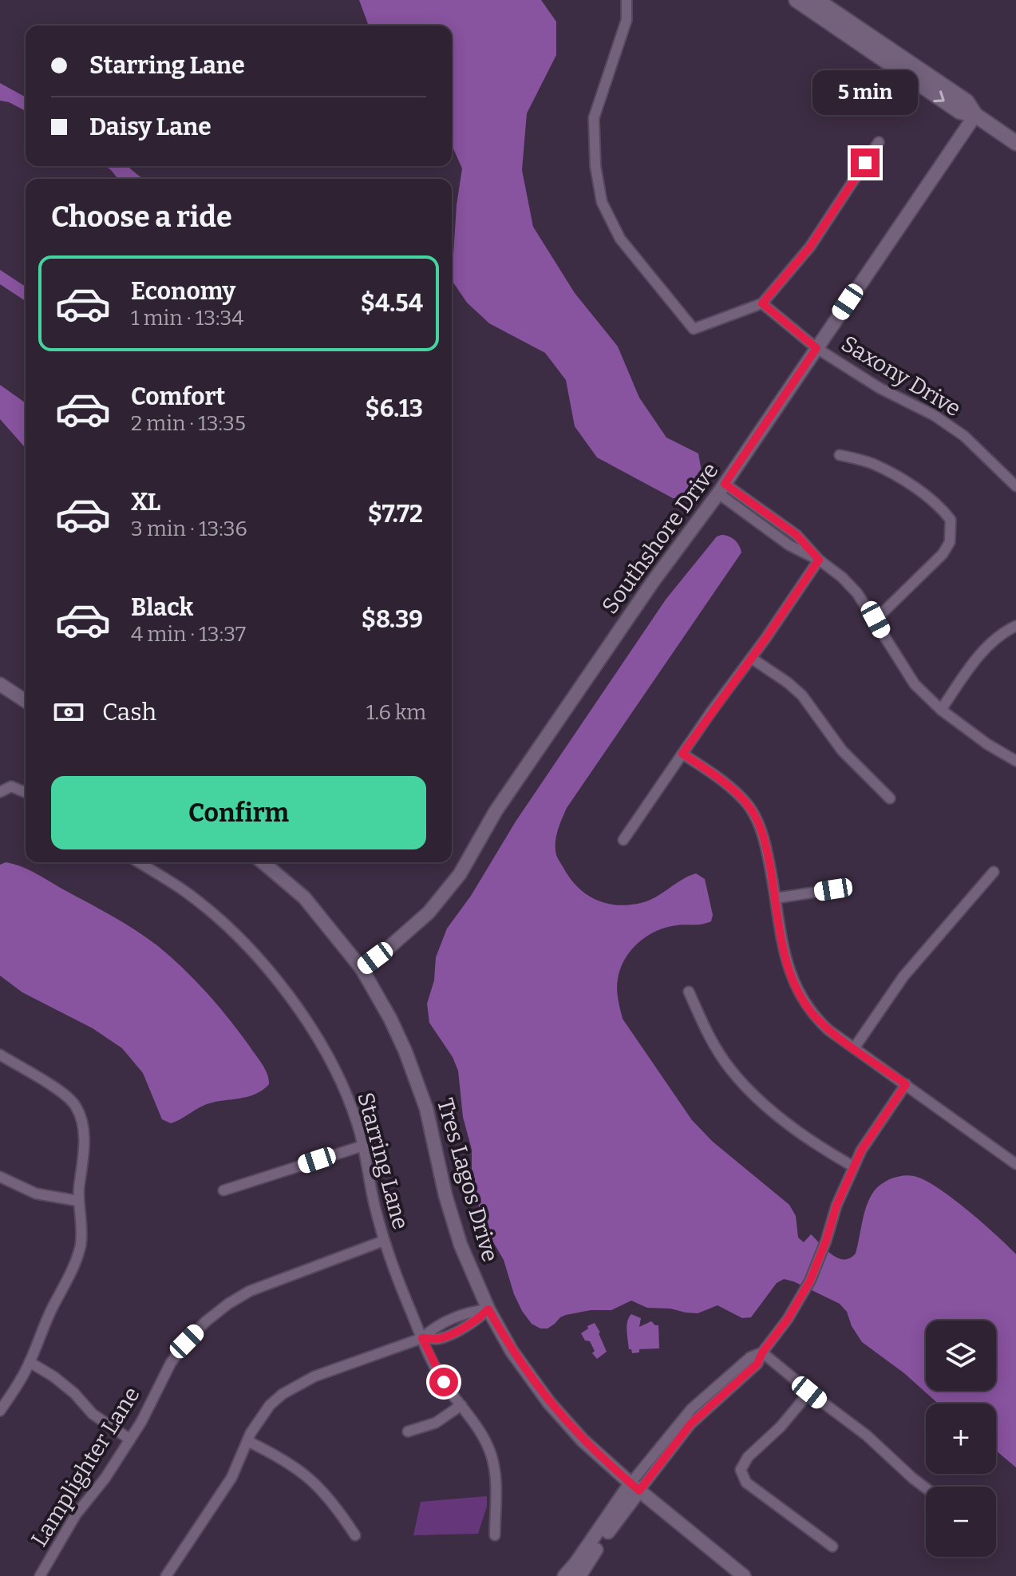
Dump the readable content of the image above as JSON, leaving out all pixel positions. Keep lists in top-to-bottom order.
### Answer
{
  "streets": {
    "street": [
      "Saxony Drive",
      "Southshore Drive",
      "Starring Lane",
      "Tres Lagos Drive",
      "Lamplighter Lane"
    ]
  },
  "crossings": [
    ["Saxony Drive", "Southshore Drive"],
    ["Southshore Drive", "Tres Lagos Drive"],
    ["Starring Lane", "Lamplighter Lane"]
  ],
  "page": {
    "banner": ["Starring Lane", "Daisy Lane"],
    "bubble": "5 min",
    "heading": "Choose a ride",
    "list": [
      {
        "name": "Economy",
        "note": "1 min · 13:34",
        "value": "$4.54"
      },
      {
        "name": "Comfort",
        "note": "2 min · 13:35",
        "value": "$6.13"
      },
      {
        "name": "XL",
        "note": "3 min · 13:36",
        "value": "$7.72"
      },
      {
        "name": "Black",
        "note": "4 min · 13:37",
        "value": "$8.39"
      }
    ],
    "pay": ["Cash", "1.6 km"],
    "buttons": "Confirm",
    "map_buttons": ["+", "−"]
  }
}
